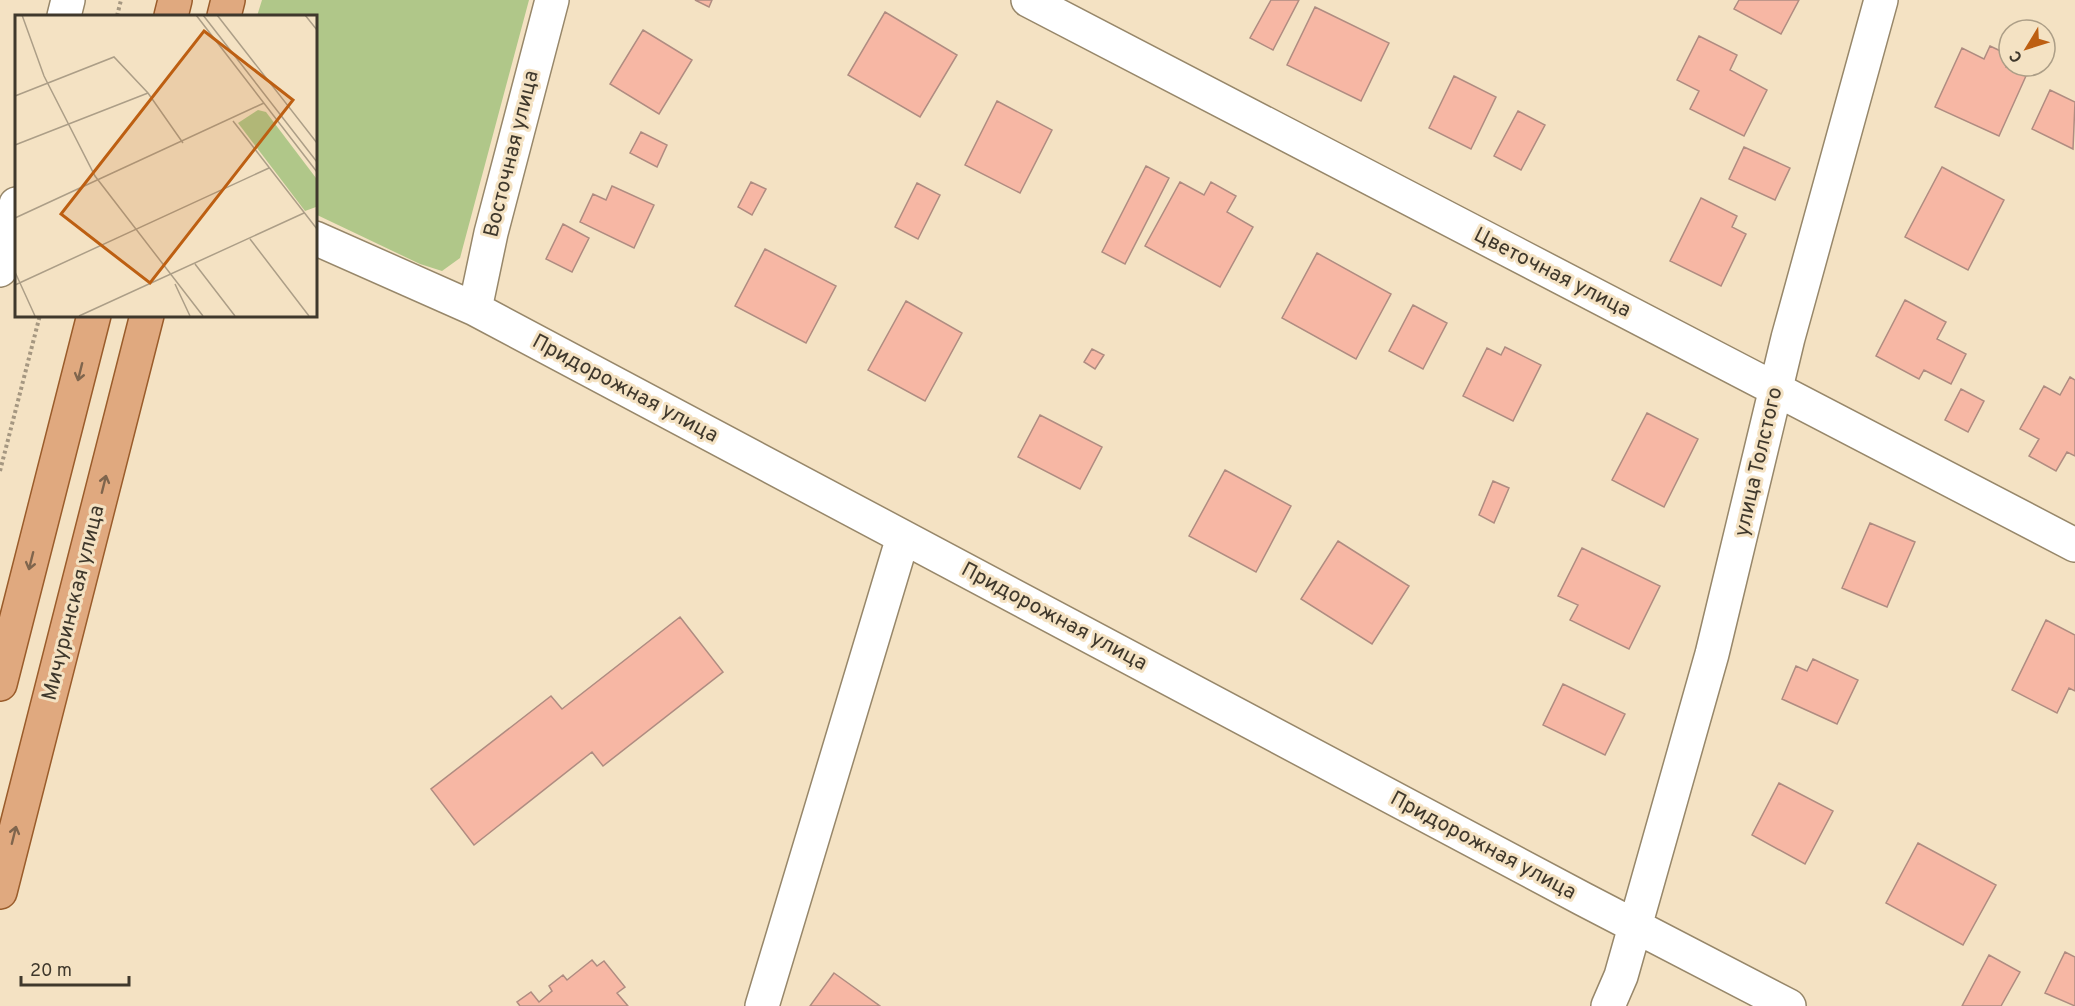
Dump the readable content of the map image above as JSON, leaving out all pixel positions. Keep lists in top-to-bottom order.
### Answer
{
  "streets": {
    "main road": ["Мичуринская улица"],
    "street": [
      "Восточная улица",
      "Цветочная улица",
      "Придорожная улица",
      "улица Толстого"
    ]
  },
  "crossings": [
    ["Восточная улица", "Придорожная улица"],
    ["Цветочная улица", "улица Толстого"],
    ["Придорожная улица", "улица Толстого"]
  ],
  "scale_bar": "20 m",
  "north": "bottom left"
}
